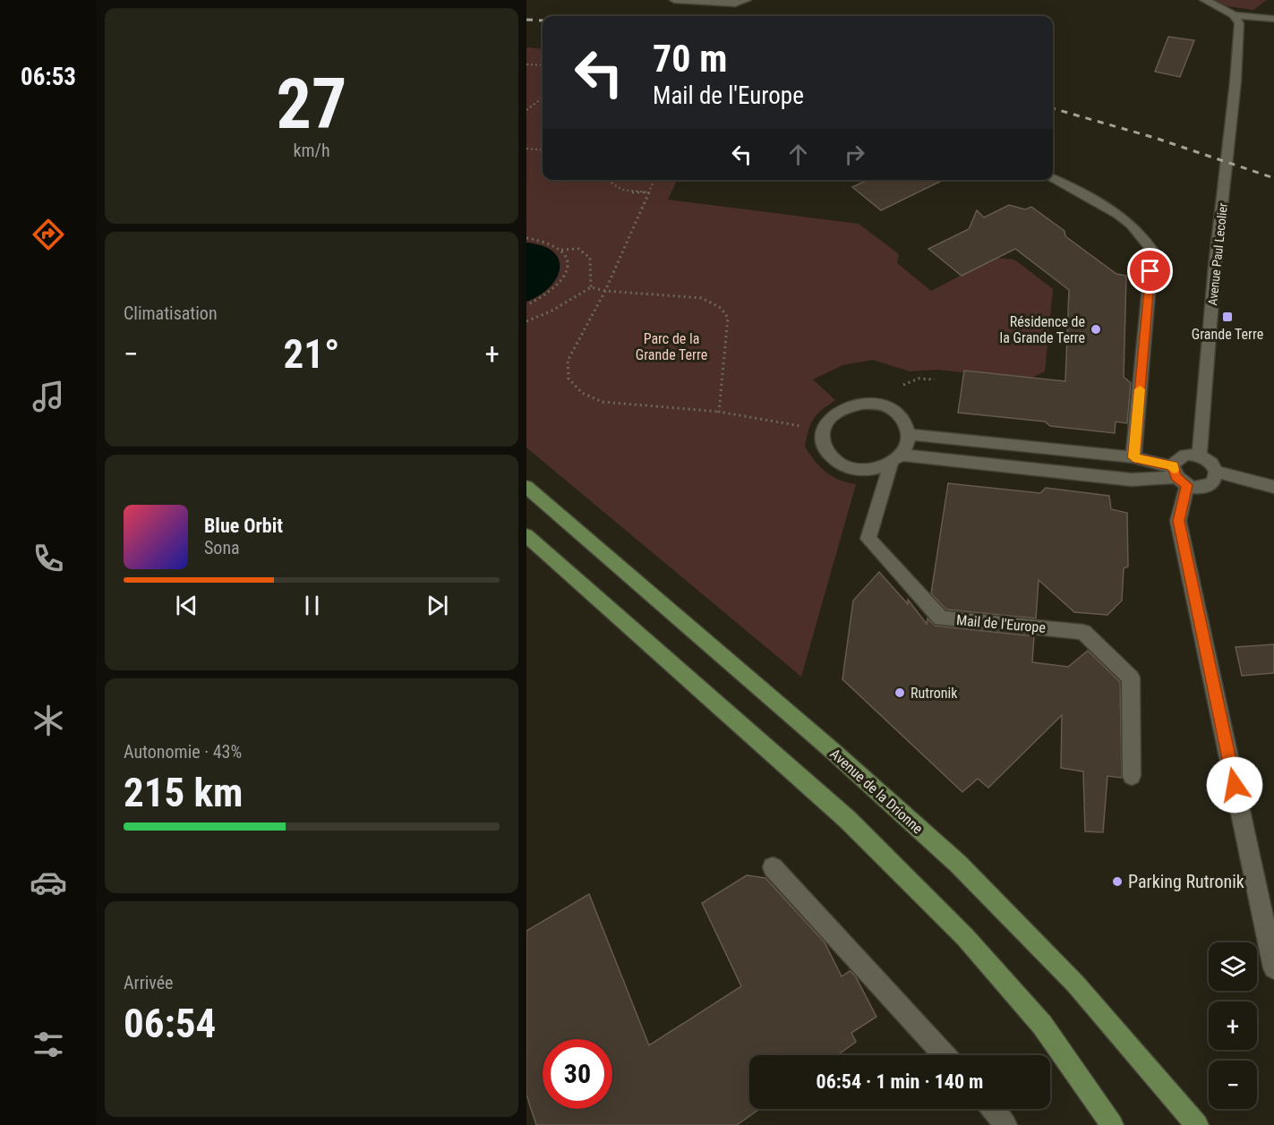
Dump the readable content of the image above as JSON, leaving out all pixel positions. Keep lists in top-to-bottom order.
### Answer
{
  "streets": {
    "main road": ["Avenue de la Drionne"],
    "street": ["Avenue Paul Lecolier", "Mail de l'Europe"]
  },
  "parks": ["Parc de la Grande Terre"],
  "places": {
    "transit": ["Grande Terre"],
    "other": ["Résidence de la Grande Terre", "Rutronik", "Parking Rutronik"]
  },
  "page": {
    "tabs": "06:53",
    "tile": [
      ["27", "km/h"],
      "Climatisation",
      ["Autonomie · 43%", "215 km"],
      ["Arrivée", "06:54"]
    ],
    "turn": ["70 m", "Mail de l'Europe"],
    "heat": ["−", "21°", "+"],
    "song": ["Blue Orbit", "Sona"],
    "map_buttons": ["+", "−"],
    "limit": "30",
    "trip": "06:54 · 1 min · 140 m"
  }
}
